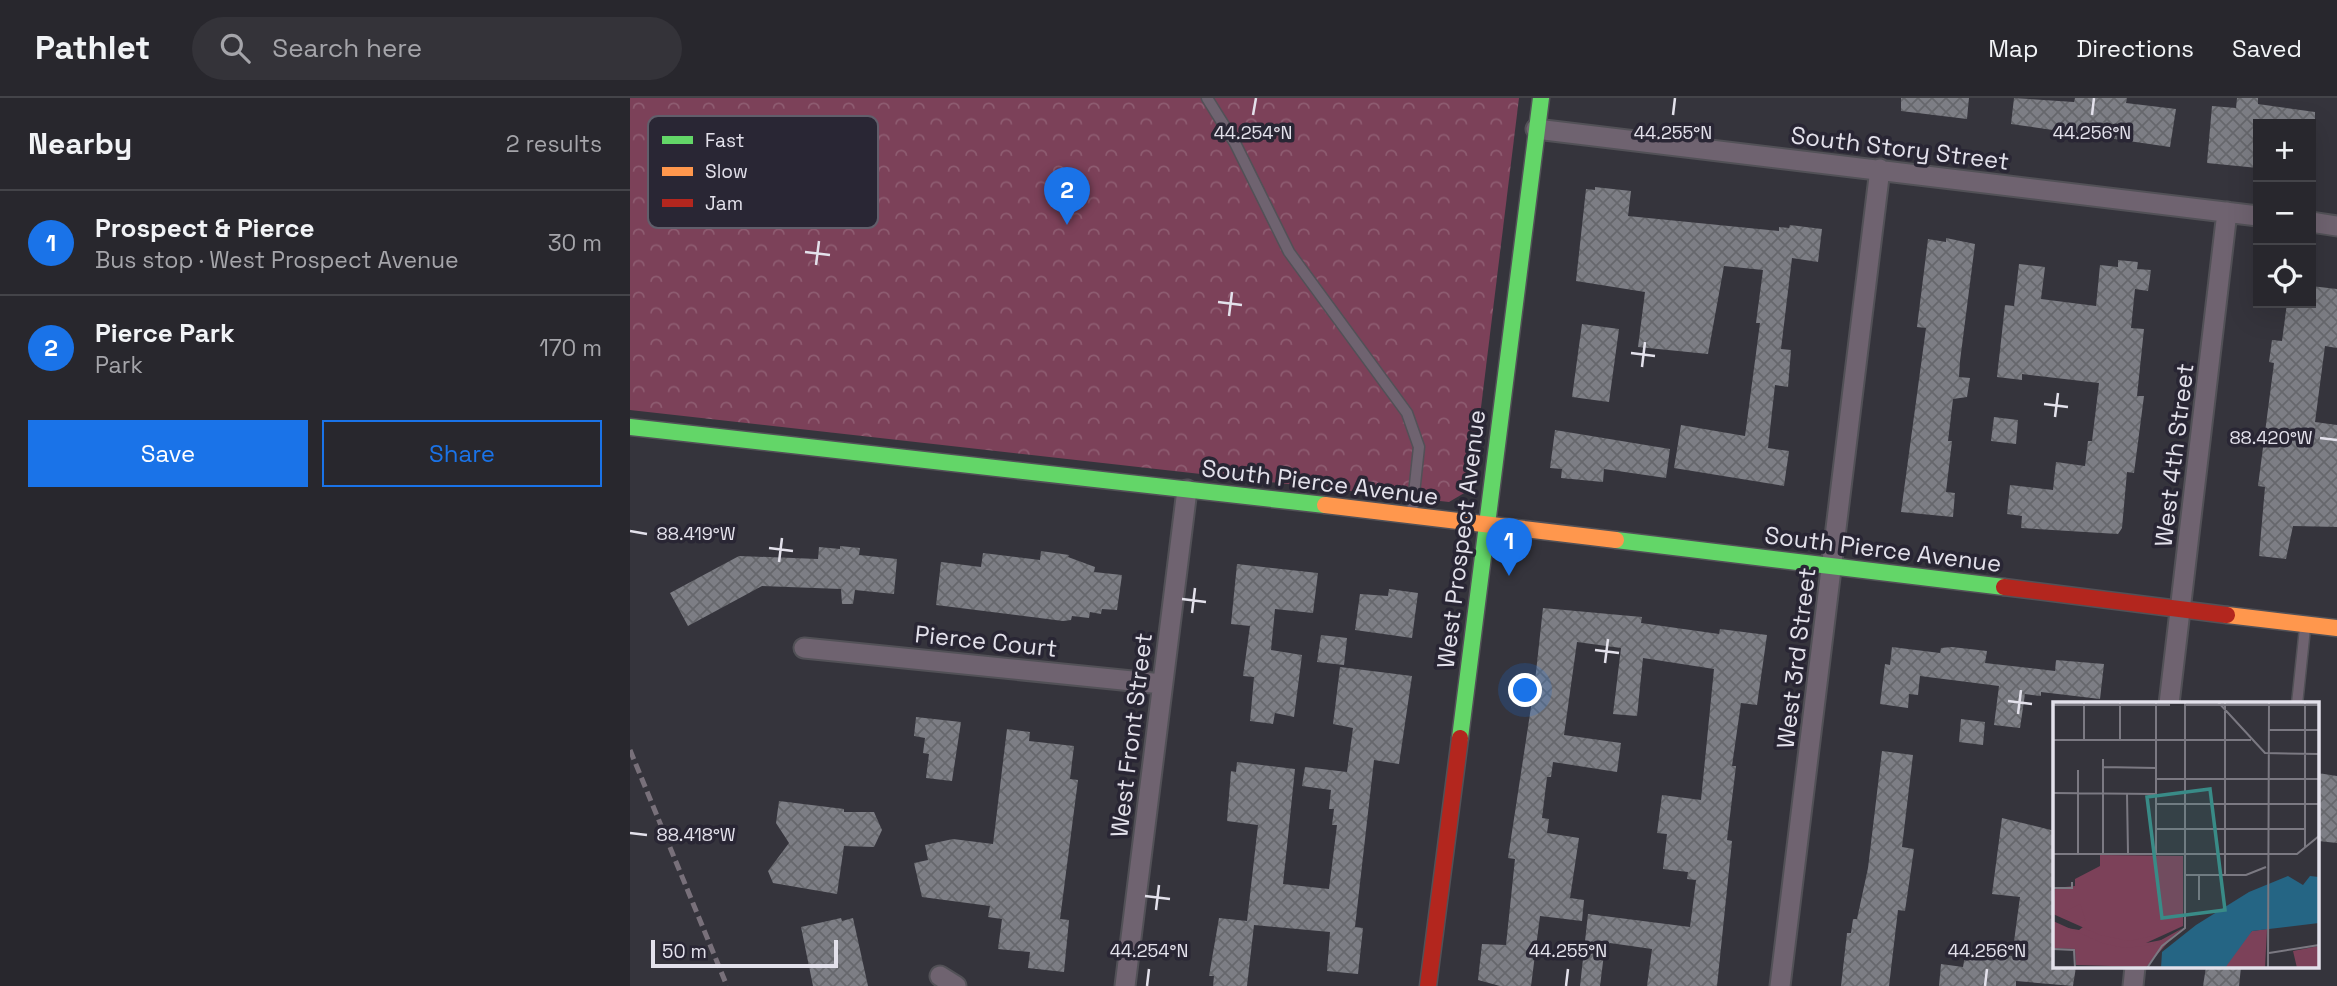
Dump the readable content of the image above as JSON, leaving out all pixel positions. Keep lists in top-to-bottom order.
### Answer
{
  "streets": {
    "street": [
      "South Story Street",
      "West 4th Street",
      "South Pierce Avenue",
      "West Prospect Avenue",
      "Pierce Court",
      "West 3rd Street",
      "West Front Street"
    ]
  },
  "crossings": [
    ["South Story Street", "West 4th Street"],
    ["South Story Street", "West Prospect Avenue"],
    ["South Story Street", "West 3rd Street"],
    ["West 4th Street", "South Pierce Avenue"],
    ["South Pierce Avenue", "West Prospect Avenue"],
    ["South Pierce Avenue", "West 3rd Street"],
    ["South Pierce Avenue", "West Front Street"],
    ["Pierce Court", "West Front Street"]
  ],
  "legend": ["Fast", "Slow", "Jam"],
  "scale_bar": "50 m",
  "page": {
    "header": "Pathlet",
    "search": "Search here",
    "nav": ["Map", "Directions", "Saved"],
    "heading": ["Nearby", "2 results"],
    "map_buttons": ["+", "−"],
    "pins": ["2", "1"],
    "list": [
      {
        "mark": "1",
        "name": "Prospect & Pierce",
        "note": "Bus stop · West Prospect Avenue",
        "value": "30 m"
      },
      {
        "mark": "2",
        "name": "Pierce Park",
        "note": "Park",
        "value": "170 m"
      }
    ],
    "buttons": ["Save", "Share"],
    "scale": "50 m"
  },
  "coordinates": [
    "44.254°N",
    "44.255°N",
    "44.256°N",
    "88.420°W",
    "88.419°W",
    "88.418°W"
  ]
}
